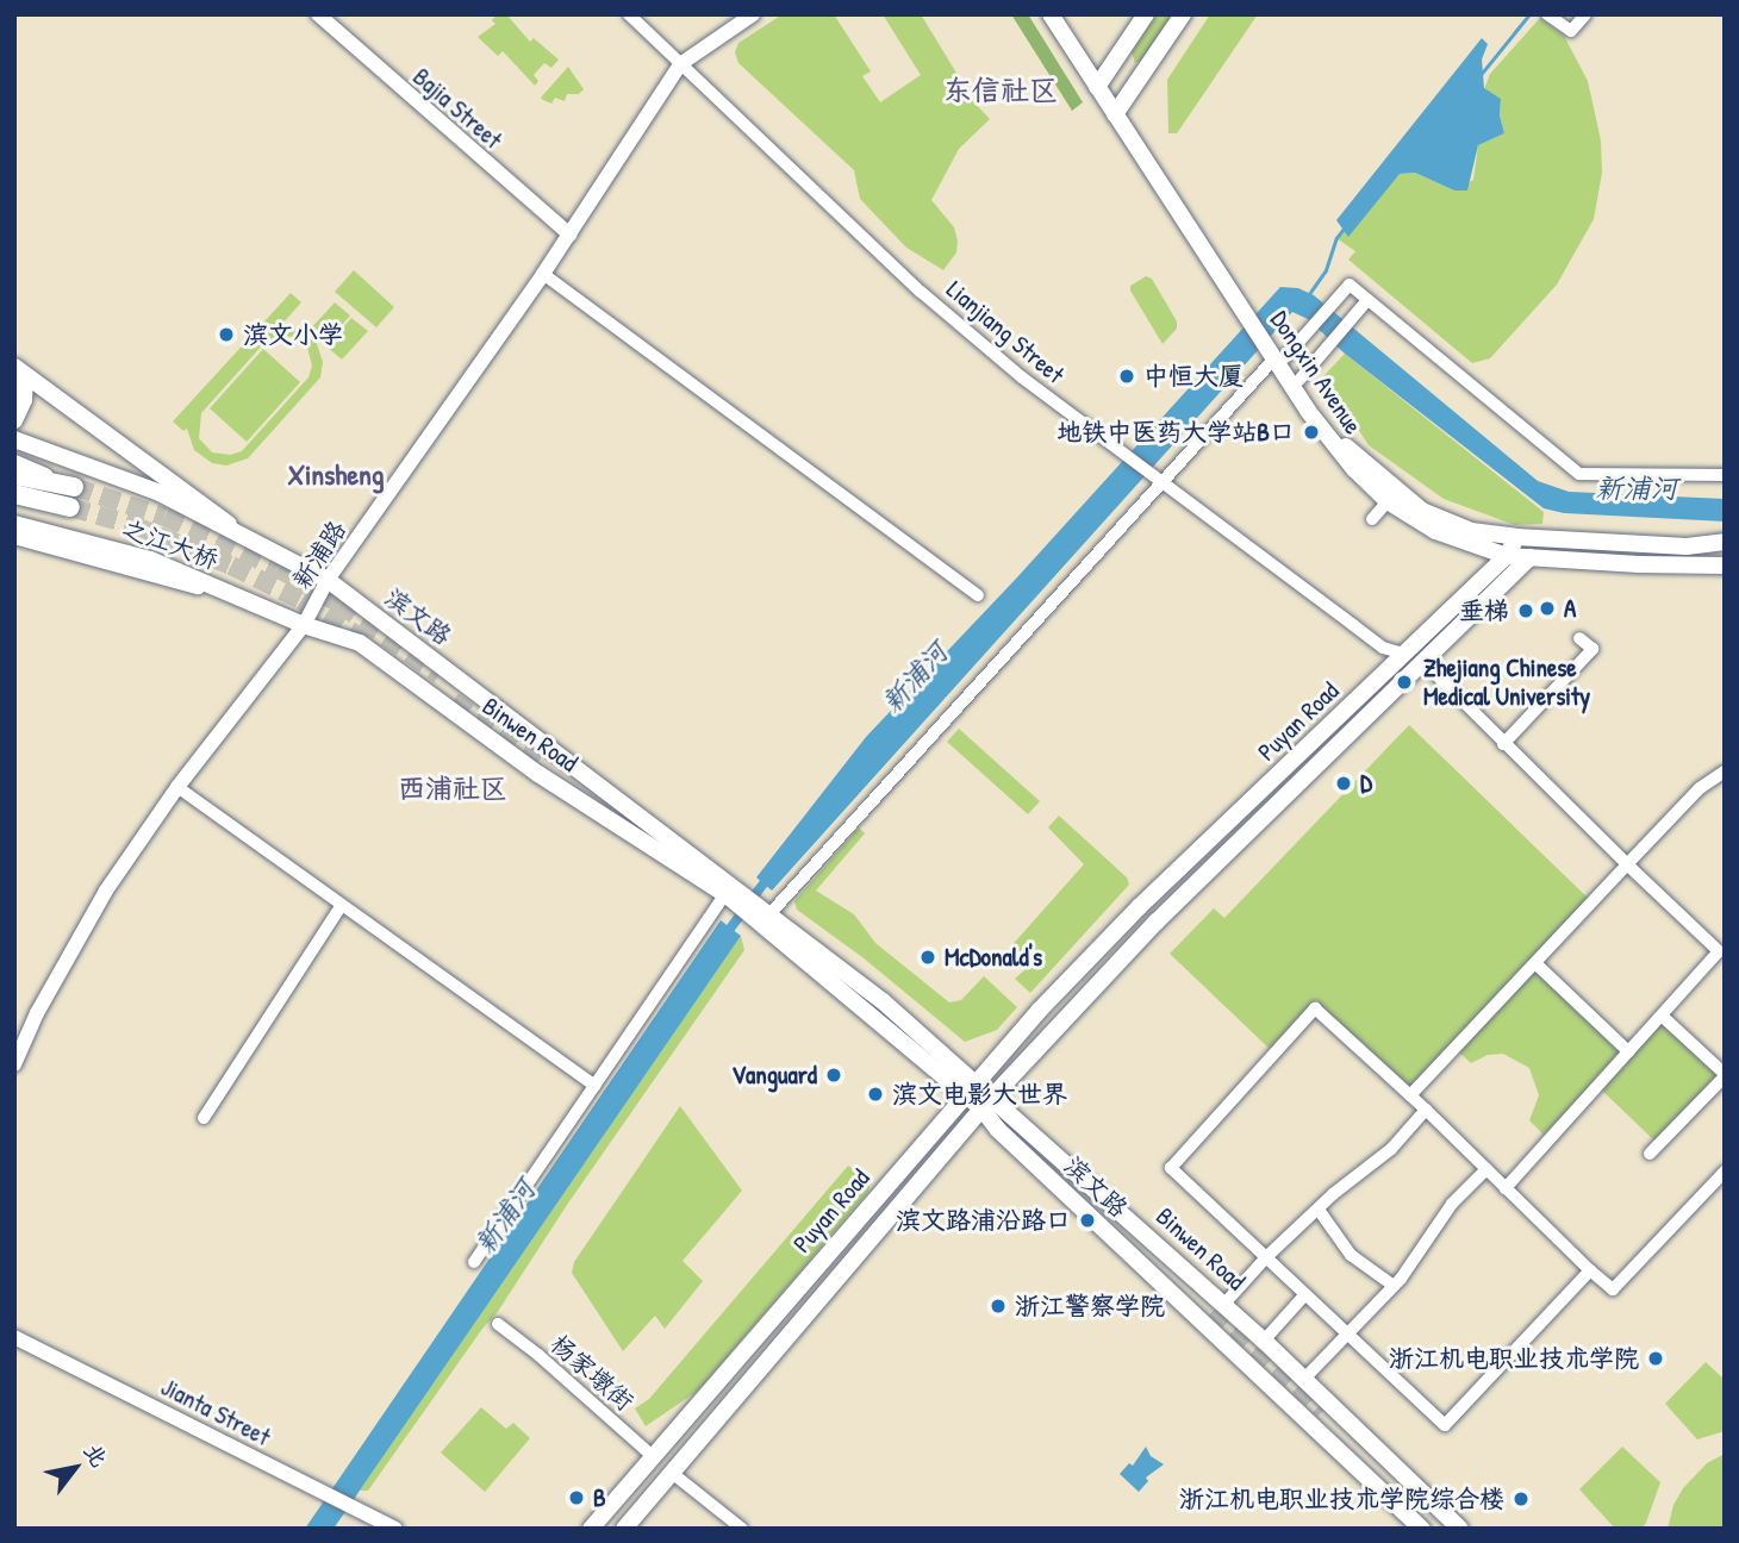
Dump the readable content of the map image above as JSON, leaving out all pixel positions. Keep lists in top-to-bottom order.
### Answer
{
  "streets": {
    "main road": [
      "Dongxin Avenue",
      "之江大桥",
      "滨文路",
      "Puyan Road",
      "Binwen Road"
    ],
    "street": [
      "Bajia Street",
      "Lianjiang Street",
      "新浦路",
      "杨家墩街",
      "Jianta Street"
    ]
  },
  "crossings": [
    ["Bajia Street", "新浦路"],
    ["Lianjiang Street", "新浦路"],
    ["Lianjiang Street", "Puyan Road"],
    ["Dongxin Avenue", "Puyan Road"],
    ["之江大桥", "新浦路"],
    ["之江大桥", "滨文路"],
    ["之江大桥", "Binwen Road"],
    ["新浦路", "滨文路"],
    ["新浦路", "Binwen Road"],
    ["滨文路", "Puyan Road"],
    ["滨文路", "Binwen Road"],
    ["Puyan Road", "Binwen Road"],
    ["Puyan Road", "杨家墩街"]
  ],
  "districts": ["东信社区", "Xinsheng", "西浦社区"],
  "water": ["新浦河"],
  "places": [
    "滨文小学",
    "中恒大厦",
    "地铁中医药大学站B口",
    "A",
    "垂梯",
    "Zhejiang Chinese Medical University",
    "D",
    "McDonald's",
    "Vanguard",
    "滨文电影大世界",
    "滨文路浦沿路口",
    "浙江警察学院",
    "浙江机电职业技术学院",
    "B",
    "浙江机电职业技术学院综合楼"
  ],
  "north": "top right"
}
